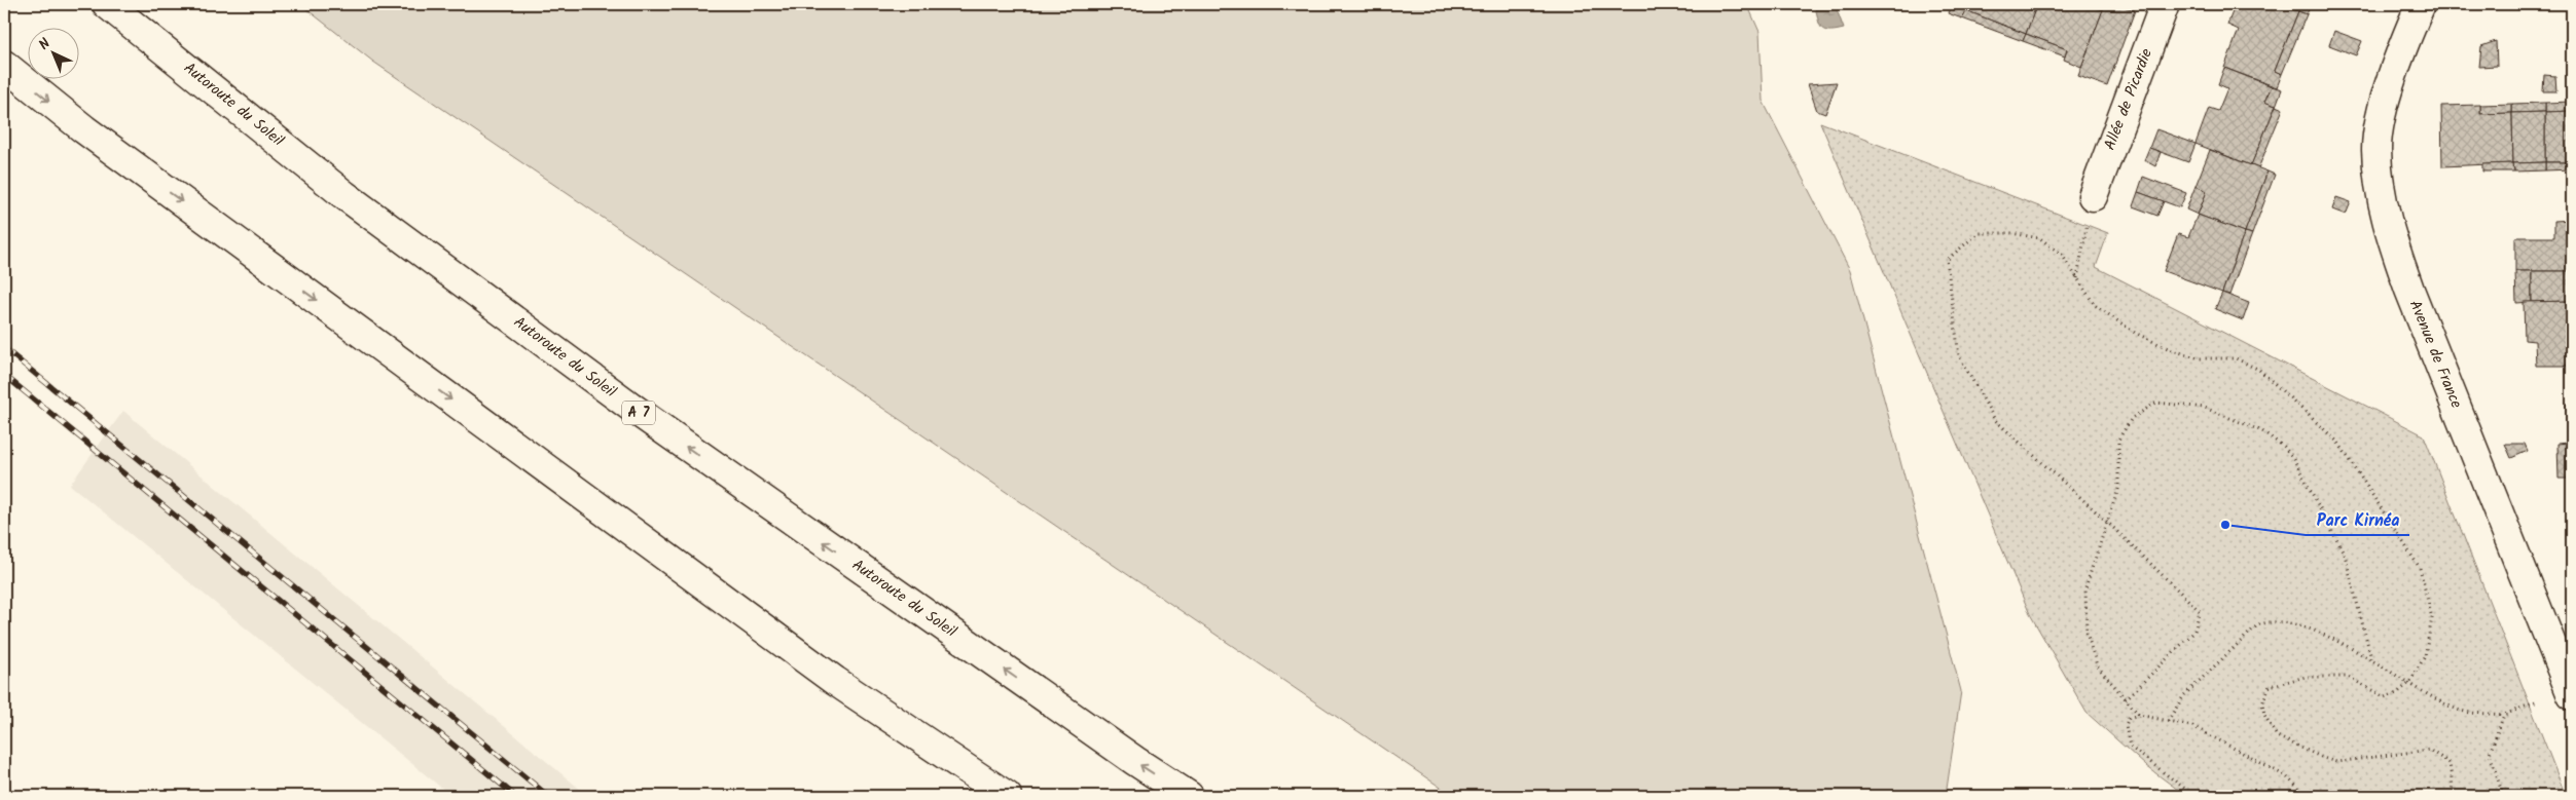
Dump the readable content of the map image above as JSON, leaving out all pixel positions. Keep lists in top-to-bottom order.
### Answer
{
  "streets": {
    "main road": [
      "Allée de Picardie",
      "Autoroute du Soleil",
      "Avenue de France",
      "A 7"
    ]
  },
  "places": ["Parc Kirnéa"],
  "north": "top left"
}
